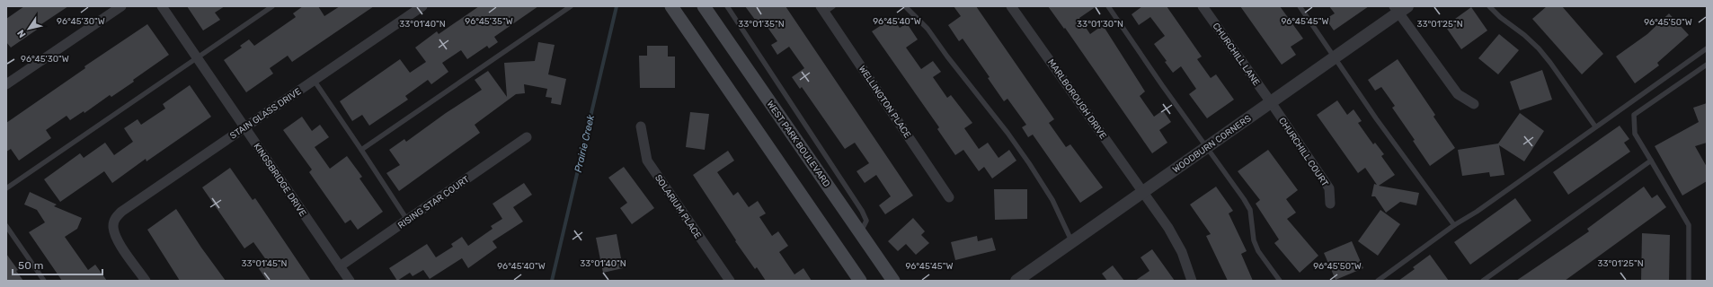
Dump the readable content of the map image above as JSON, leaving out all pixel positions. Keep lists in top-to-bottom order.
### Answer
{
  "streets": {
    "main road": ["WEST PARK BOULEVARD"],
    "street": [
      "CHURCHILL LANE",
      "MARLBOROUGH DRIVE",
      "WELLINGTON PLACE",
      "STAIN GLASS DRIVE",
      "WOODBURN CORNERS",
      "CHURCHILL COURT",
      "KINGSBRIDGE DRIVE",
      "RISING STAR COURT",
      "SOLARIUM PLACE"
    ]
  },
  "crossings": [
    ["CHURCHILL LANE", "WOODBURN CORNERS"],
    ["CHURCHILL LANE", "CHURCHILL COURT"],
    ["MARLBOROUGH DRIVE", "WOODBURN CORNERS"],
    ["STAIN GLASS DRIVE", "KINGSBRIDGE DRIVE"],
    ["WOODBURN CORNERS", "CHURCHILL COURT"],
    ["KINGSBRIDGE DRIVE", "RISING STAR COURT"]
  ],
  "water": ["Prairie Creek"],
  "scale_bar": "50 m",
  "north": "bottom left",
  "coordinates": [
    "96°45'35\"W",
    "96°45'40\"W",
    "96°45'45\"W",
    "96°45'30\"W",
    "96°45'50\"W",
    "33°01'40\"N",
    "33°01'35\"N",
    "33°01'30\"N",
    "33°01'25\"N",
    "33°01'45\"N"
  ]
}
